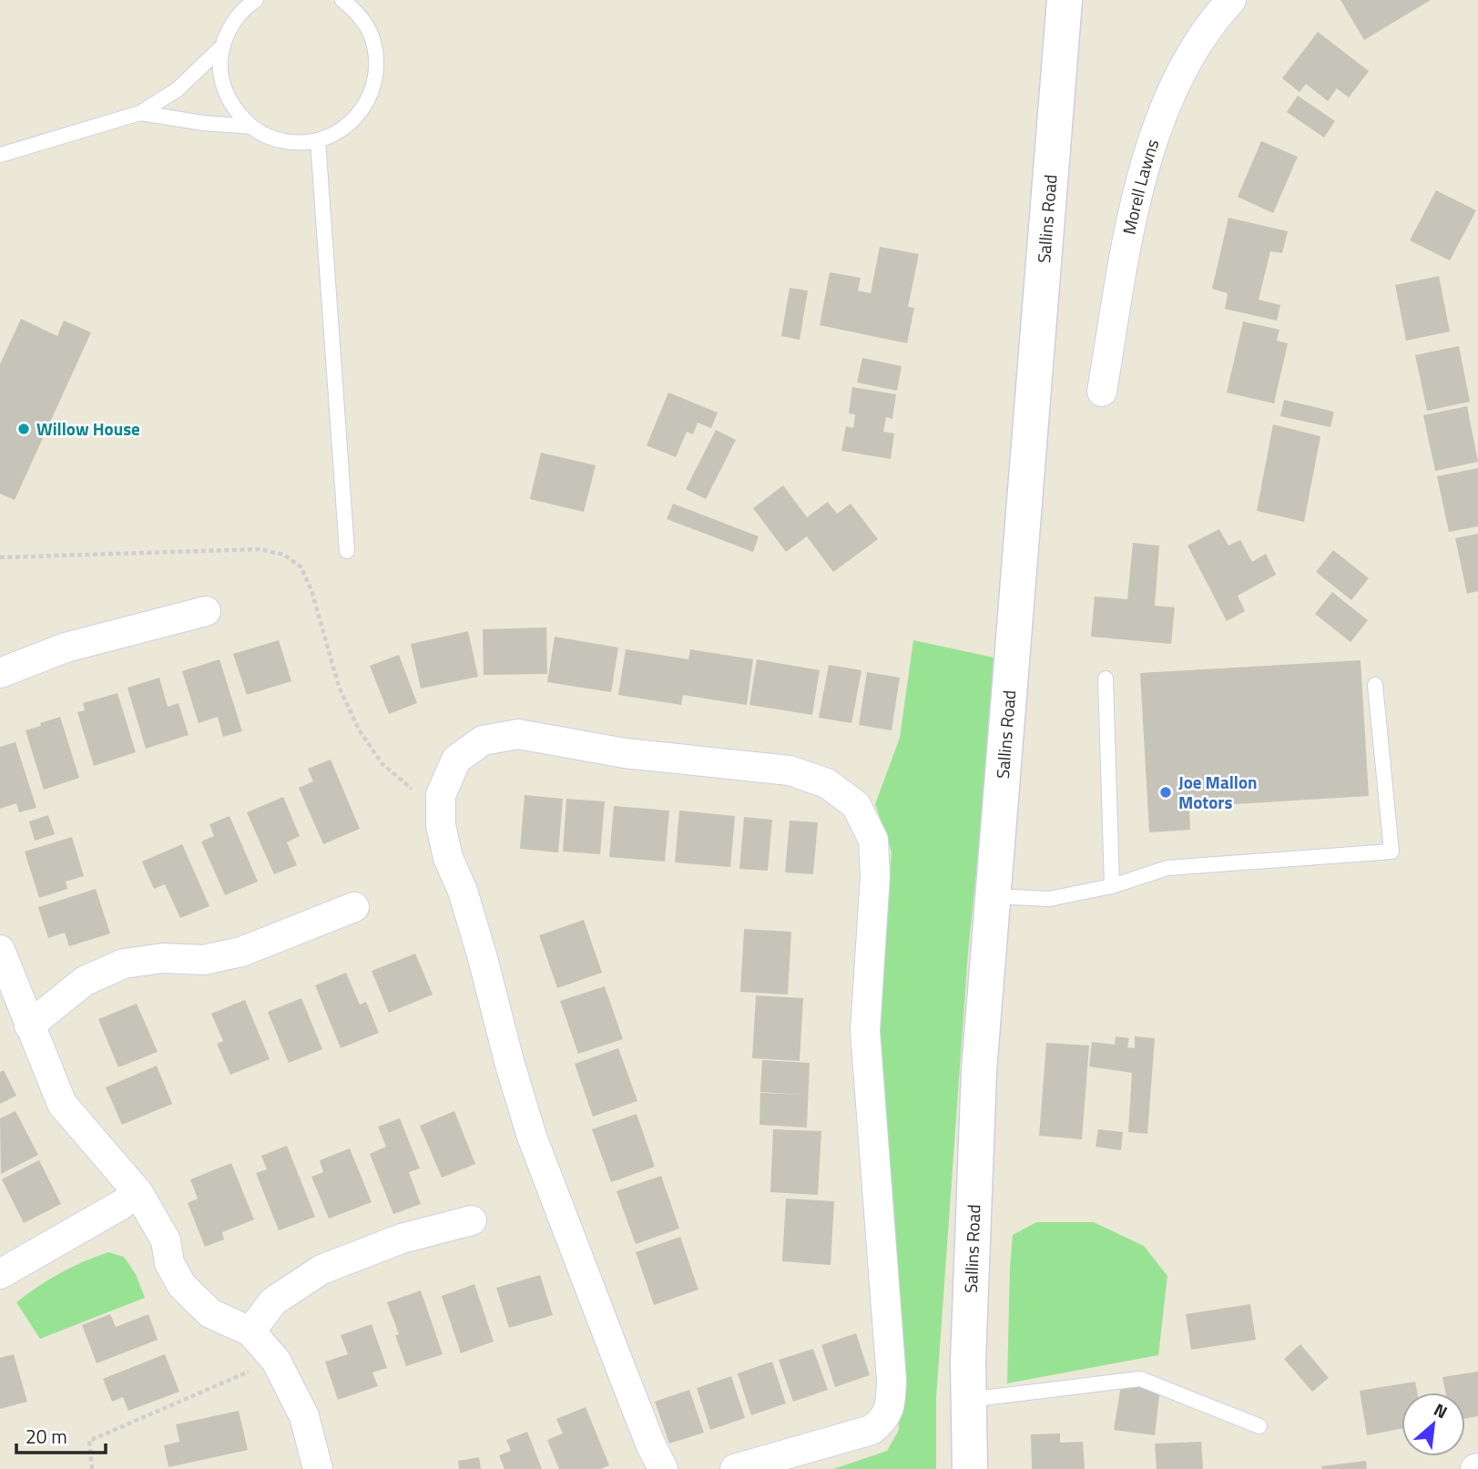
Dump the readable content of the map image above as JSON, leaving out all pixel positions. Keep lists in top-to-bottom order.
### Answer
{
  "streets": {
    "main road": ["Sallins Road"],
    "street": ["Morell Lawns"]
  },
  "places": ["Willow House", "Joe Mallon Motors"],
  "scale_bar": "20 m",
  "north": "top right"
}
